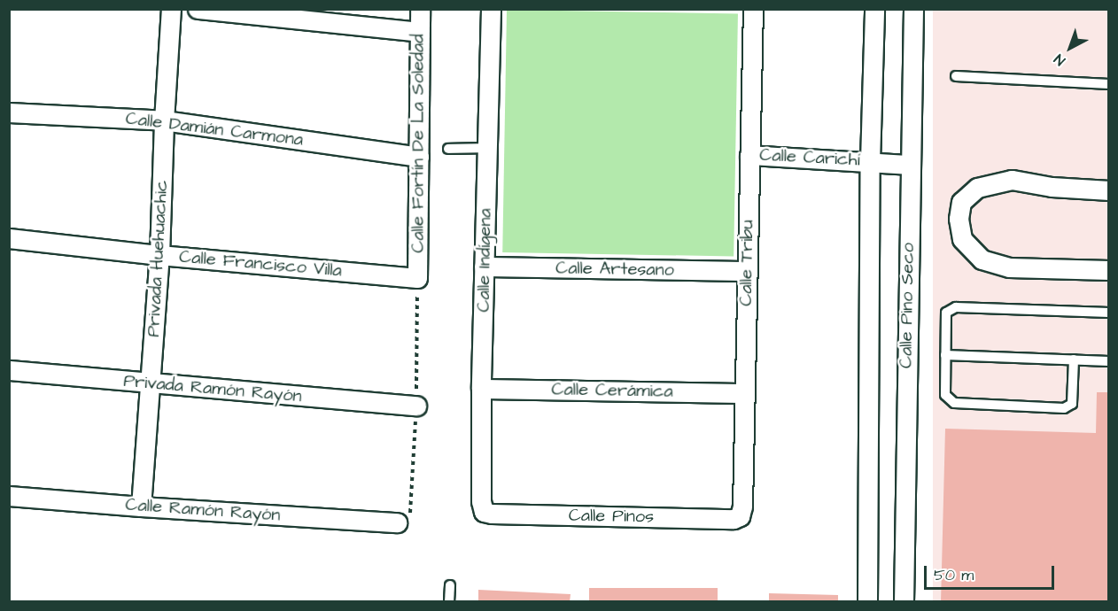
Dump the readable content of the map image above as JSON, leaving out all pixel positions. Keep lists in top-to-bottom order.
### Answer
{
  "streets": {
    "street": [
      "Calle Damián Carmona",
      "Calle Fortín De La Soledad",
      "Calle Carichí",
      "Privada Huehuachic",
      "Calle Indígena",
      "Calle Tribu",
      "Calle Francisco Villa",
      "Calle Artesano",
      "Calle Pino Seco",
      "Privada Ramón Rayón",
      "Calle Cerámica",
      "Calle Ramón Rayón",
      "Calle Pinos"
    ]
  },
  "crossings": [
    ["Calle Damián Carmona", "Calle Fortín De La Soledad"],
    ["Calle Damián Carmona", "Privada Huehuachic"],
    ["Calle Fortín De La Soledad", "Calle Francisco Villa"],
    ["Calle Carichí", "Calle Tribu"],
    ["Calle Carichí", "Calle Pino Seco"],
    ["Privada Huehuachic", "Calle Francisco Villa"],
    ["Privada Huehuachic", "Privada Ramón Rayón"],
    ["Privada Huehuachic", "Calle Ramón Rayón"],
    ["Calle Indígena", "Calle Artesano"],
    ["Calle Indígena", "Calle Cerámica"],
    ["Calle Indígena", "Calle Pinos"],
    ["Calle Tribu", "Calle Artesano"],
    ["Calle Tribu", "Calle Cerámica"],
    ["Calle Tribu", "Calle Pinos"]
  ],
  "scale_bar": "50 m",
  "north": "bottom left"
}
